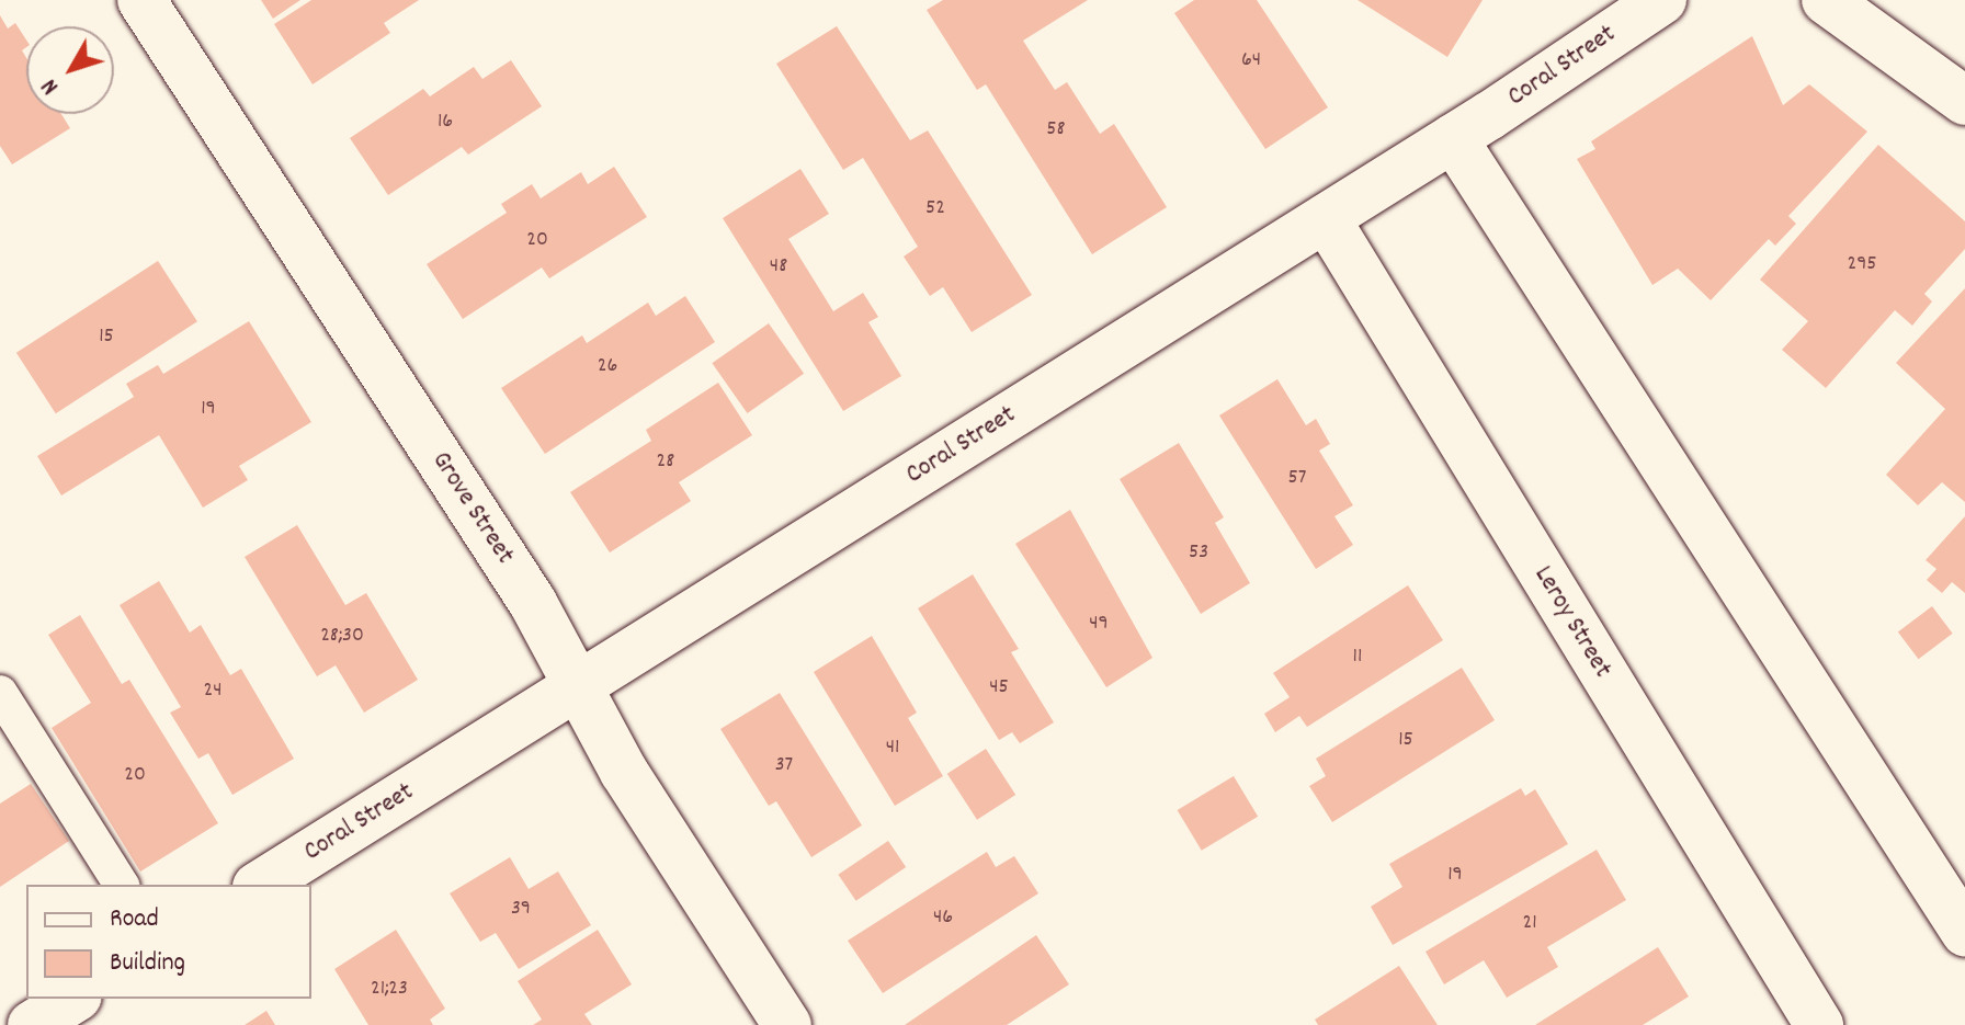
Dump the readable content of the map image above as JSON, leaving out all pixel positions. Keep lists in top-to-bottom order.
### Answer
{
  "streets": {
    "street": ["Coral Street", "Grove Street", "Leroy Street"]
  },
  "crossings": [
    ["Coral Street", "Grove Street"],
    ["Coral Street", "Leroy Street"]
  ],
  "house_numbers": [
    "64",
    "16",
    "58",
    "52",
    "20",
    "295",
    "48",
    "15",
    "26",
    "19",
    "28",
    "57",
    "53",
    "49",
    "28;30",
    "11",
    "45",
    "24",
    "15",
    "41",
    "37",
    "20",
    "19",
    "39",
    "46",
    "21",
    "21;23"
  ],
  "legend": ["Road", "Building"],
  "north": "bottom left"
}
